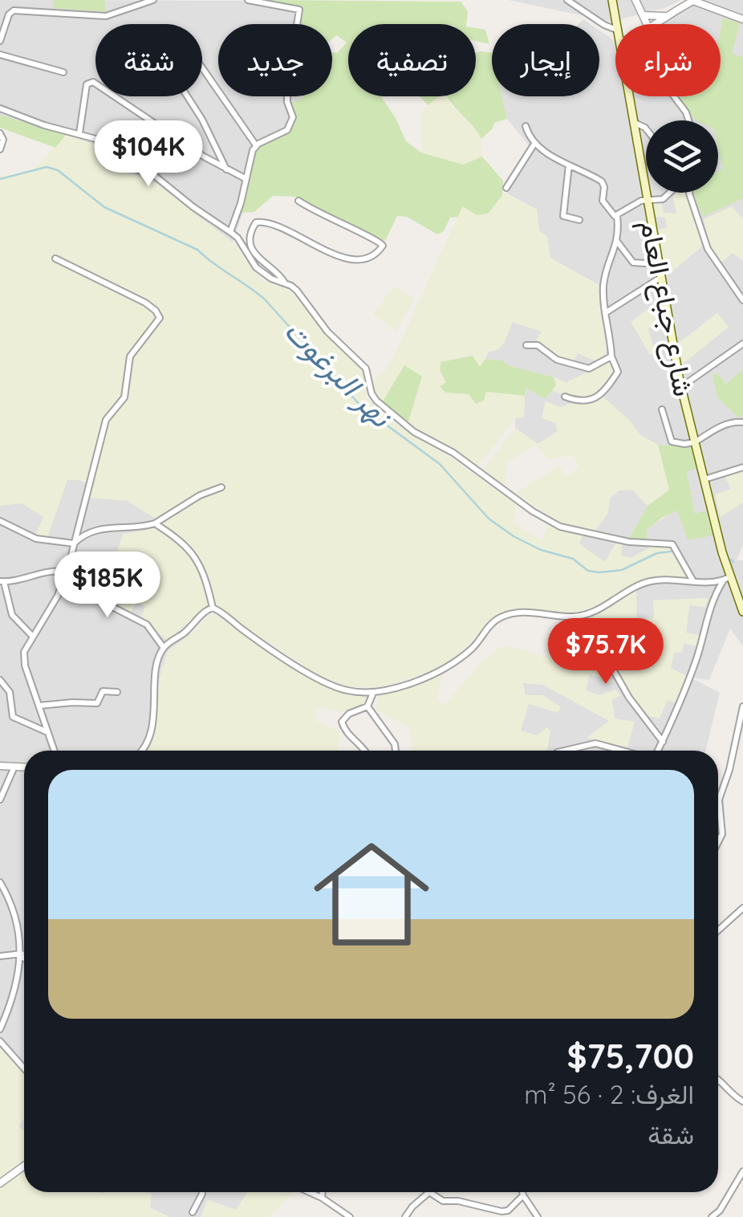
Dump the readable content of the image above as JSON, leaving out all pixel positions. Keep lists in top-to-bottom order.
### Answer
{
  "streets": {
    "main road": ["شارع جباع العام"]
  },
  "water": ["نهر البرغوت"],
  "page": {
    "chip": [
      "شراء",
      "إيجار",
      "تصفية",
      "جديد",
      "شقة"
    ],
    "price": ["$104K", "$185K", "$75.7K"],
    "list": [
      {
        "name": "$75,700",
        "note": "الغرف: 2 · 56 m² · شقة"
      }
    ]
  }
}
